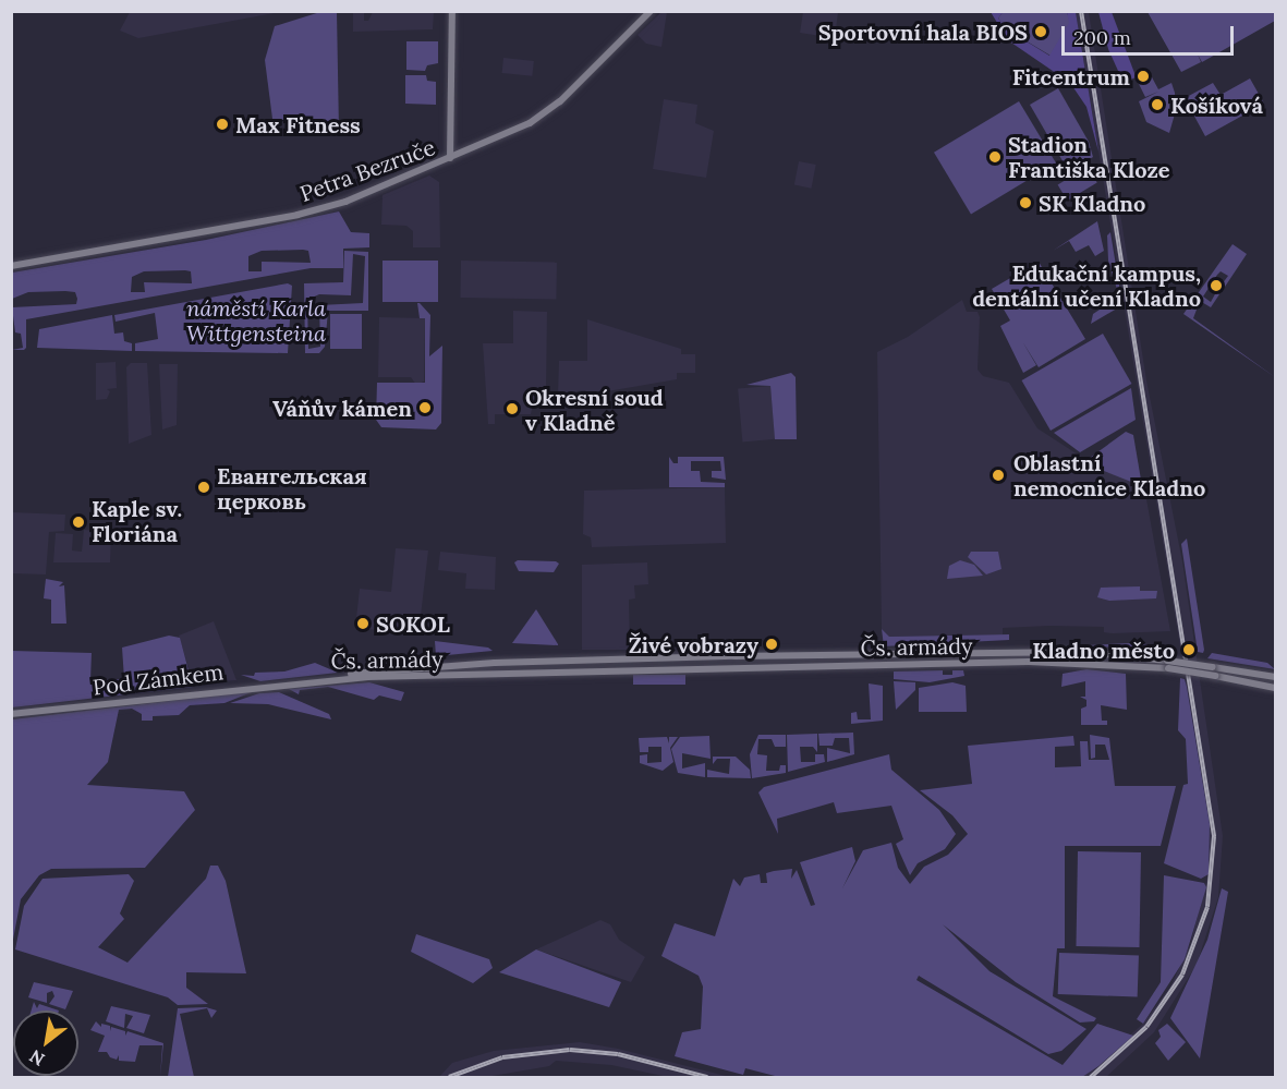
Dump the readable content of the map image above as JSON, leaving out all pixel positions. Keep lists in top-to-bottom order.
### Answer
{
  "streets": {
    "main road": ["Petra Bezruče", "Čs. armády", "Pod Zámkem"]
  },
  "crossings": [
    ["Čs. armády", "Pod Zámkem"]
  ],
  "parks": ["náměstí Karla Wittgensteina"],
  "places": [
    "Sportovní hala BIOS",
    "Fitcentrum",
    "Košíková",
    "Max Fitness",
    "Stadion Františka Kloze",
    "SK Kladno",
    "Edukační kampus, dentální učení Kladno",
    "Váňův kámen",
    "Okresní soud v Kladně",
    "Oblastní nemocnice Kladno",
    "Евангельская церковь",
    "Kaple sv. Floriána",
    "SOKOL",
    "Živé vobrazy",
    "Kladno město"
  ],
  "scale_bar": "200 m",
  "north": "bottom left"
}
